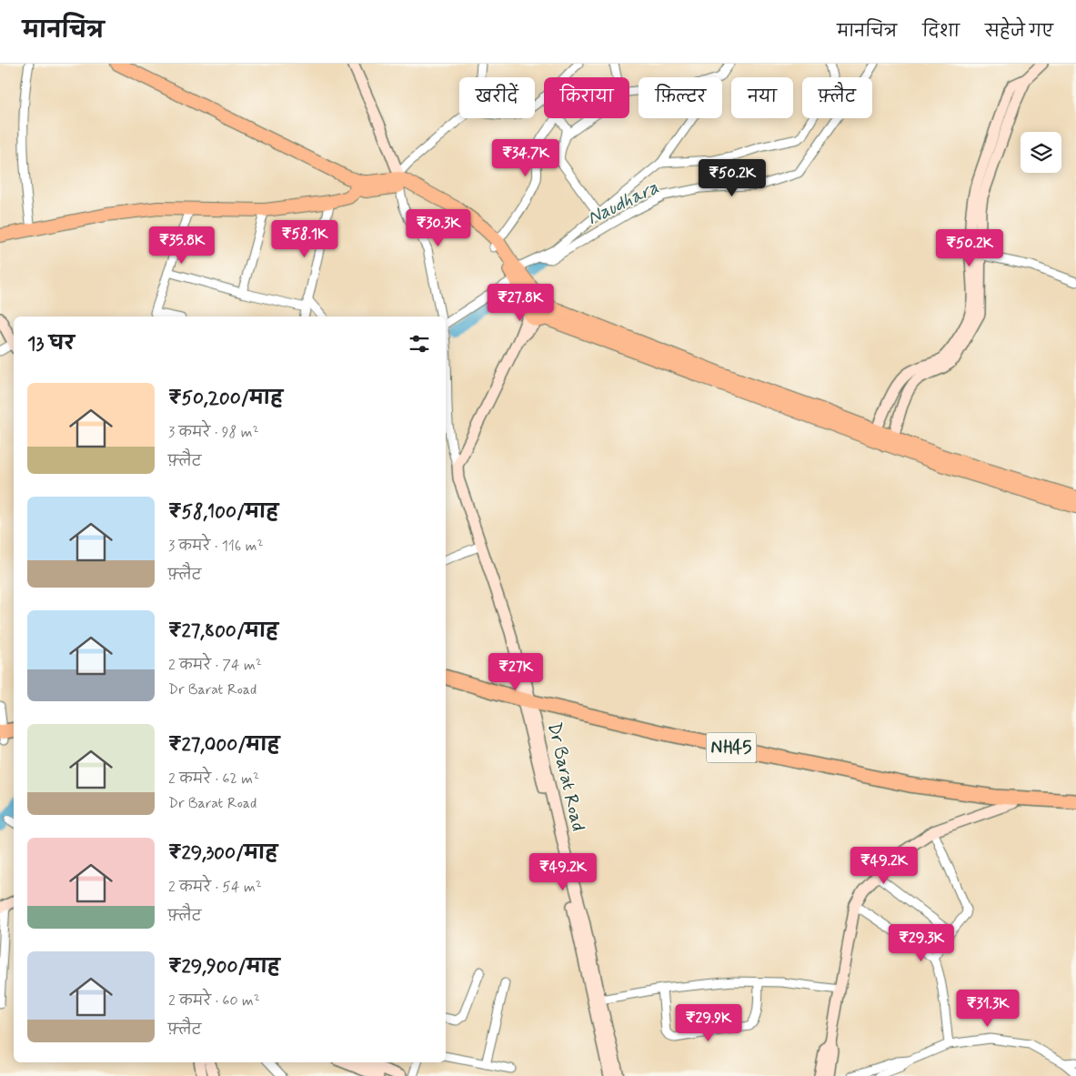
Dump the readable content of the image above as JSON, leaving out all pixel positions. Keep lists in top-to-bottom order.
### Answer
{
  "streets": {
    "highway": ["NH45"],
    "street": ["Dr Barat Road"]
  },
  "crossings": [
    ["NH45", "Dr Barat Road"]
  ],
  "water": ["Naudhara"],
  "page": {
    "header": "मानचित्र",
    "nav": ["मानचित्र", "दिशा", "सहेजे गए"],
    "chip": [
      "खरीदें",
      "किराया",
      "फ़िल्टर",
      "नया",
      "फ़्लैट"
    ],
    "price": [
      "₹34.7K",
      "₹50.2K",
      "₹30.3K",
      "₹58.1K",
      "₹35.8K",
      "₹50.2K",
      "₹27.8K",
      "₹27K",
      "₹49.2K",
      "₹49.2K",
      "₹29.3K",
      "₹31.3K",
      "₹29.9K"
    ],
    "heading": "13 घर",
    "list": [
      {
        "name": "₹50,200/माह",
        "note": "3 कमरे · 98 m² · फ़्लैट"
      },
      {
        "name": "₹58,100/माह",
        "note": "3 कमरे · 116 m² · फ़्लैट"
      },
      {
        "name": "₹27,800/माह",
        "note": "2 कमरे · 74 m² · Dr Barat Road"
      },
      {
        "name": "₹27,000/माह",
        "note": "2 कमरे · 62 m² · Dr Barat Road"
      },
      {
        "name": "₹29,300/माह",
        "note": "2 कमरे · 54 m² · फ़्लैट"
      },
      {
        "name": "₹29,900/माह",
        "note": "2 कमरे · 60 m² · फ़्लैट"
      }
    ]
  }
}
